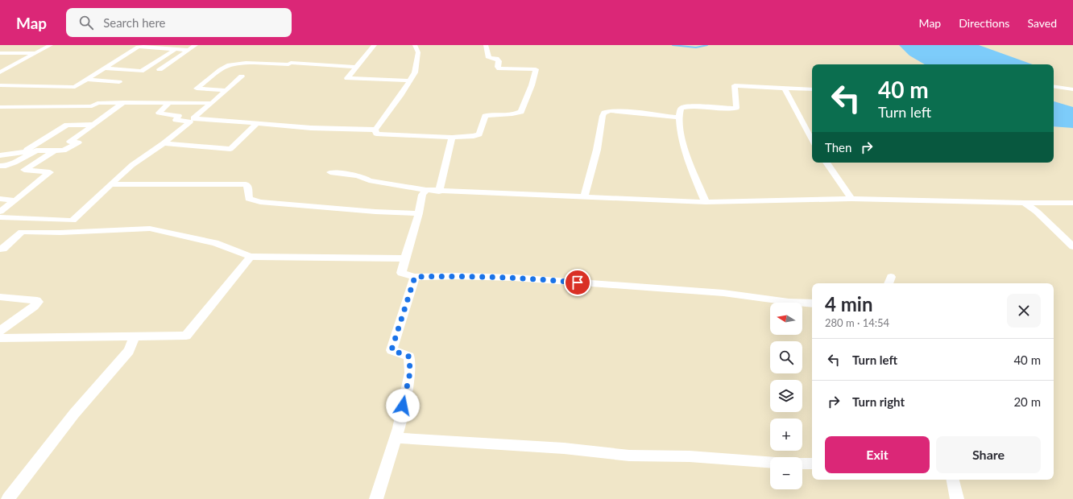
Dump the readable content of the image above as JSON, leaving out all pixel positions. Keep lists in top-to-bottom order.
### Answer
{
  "north": "left",
  "page": {
    "header": "Map",
    "search": "Search here",
    "nav": ["Map", "Directions", "Saved"],
    "turn": ["40 m", "Turn left"],
    "then": "Then",
    "heading": ["4 min", "280 m · 14:54"],
    "map_buttons": ["+", "−"],
    "list": [
      {
        "name": "Turn left",
        "value": "40 m"
      },
      {
        "name": "Turn right",
        "value": "20 m"
      }
    ],
    "buttons": ["Exit", "Share"]
  }
}
